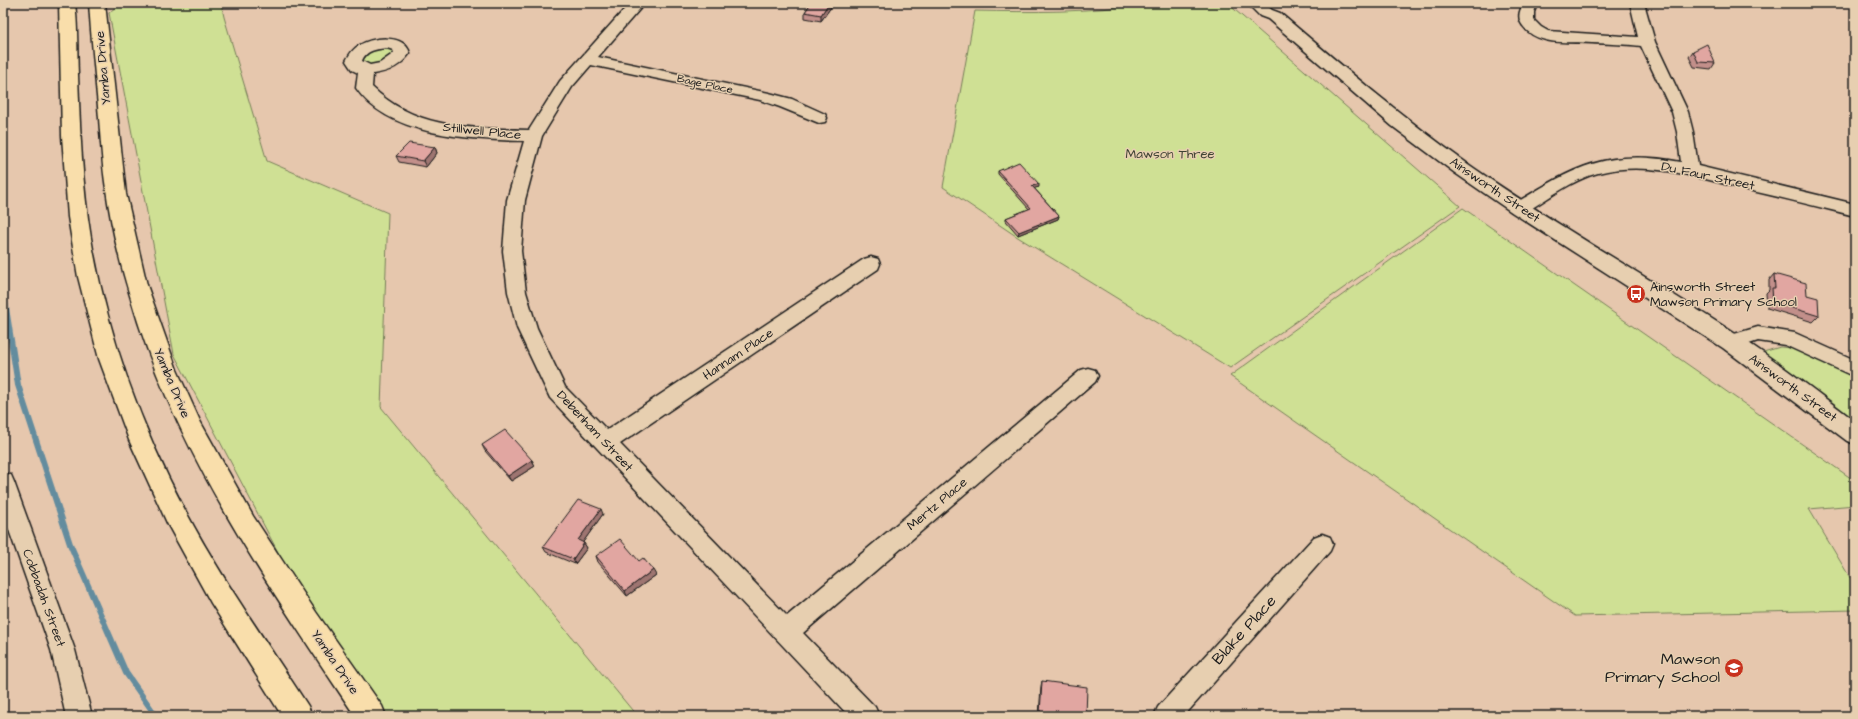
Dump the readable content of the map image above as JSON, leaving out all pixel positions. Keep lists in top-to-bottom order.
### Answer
{
  "streets": {
    "main road": ["Yamba Drive"],
    "street": [
      "Bage Place",
      "Stillwell Place",
      "Du Faur Street",
      "Ainsworth Street",
      "Hannam Place",
      "Debenham Street",
      "Mertz Place",
      "Cobbadah Street",
      "Blake Place"
    ]
  },
  "crossings": [
    ["Bage Place", "Debenham Street"],
    ["Stillwell Place", "Debenham Street"],
    ["Du Faur Street", "Ainsworth Street"],
    ["Hannam Place", "Debenham Street"],
    ["Debenham Street", "Mertz Place"]
  ],
  "parks": ["Mawson Three"],
  "places": {
    "bus stop": ["Ainsworth Street Mawson Primary School"],
    "school or university": ["Mawson Primary School"]
  }
}
